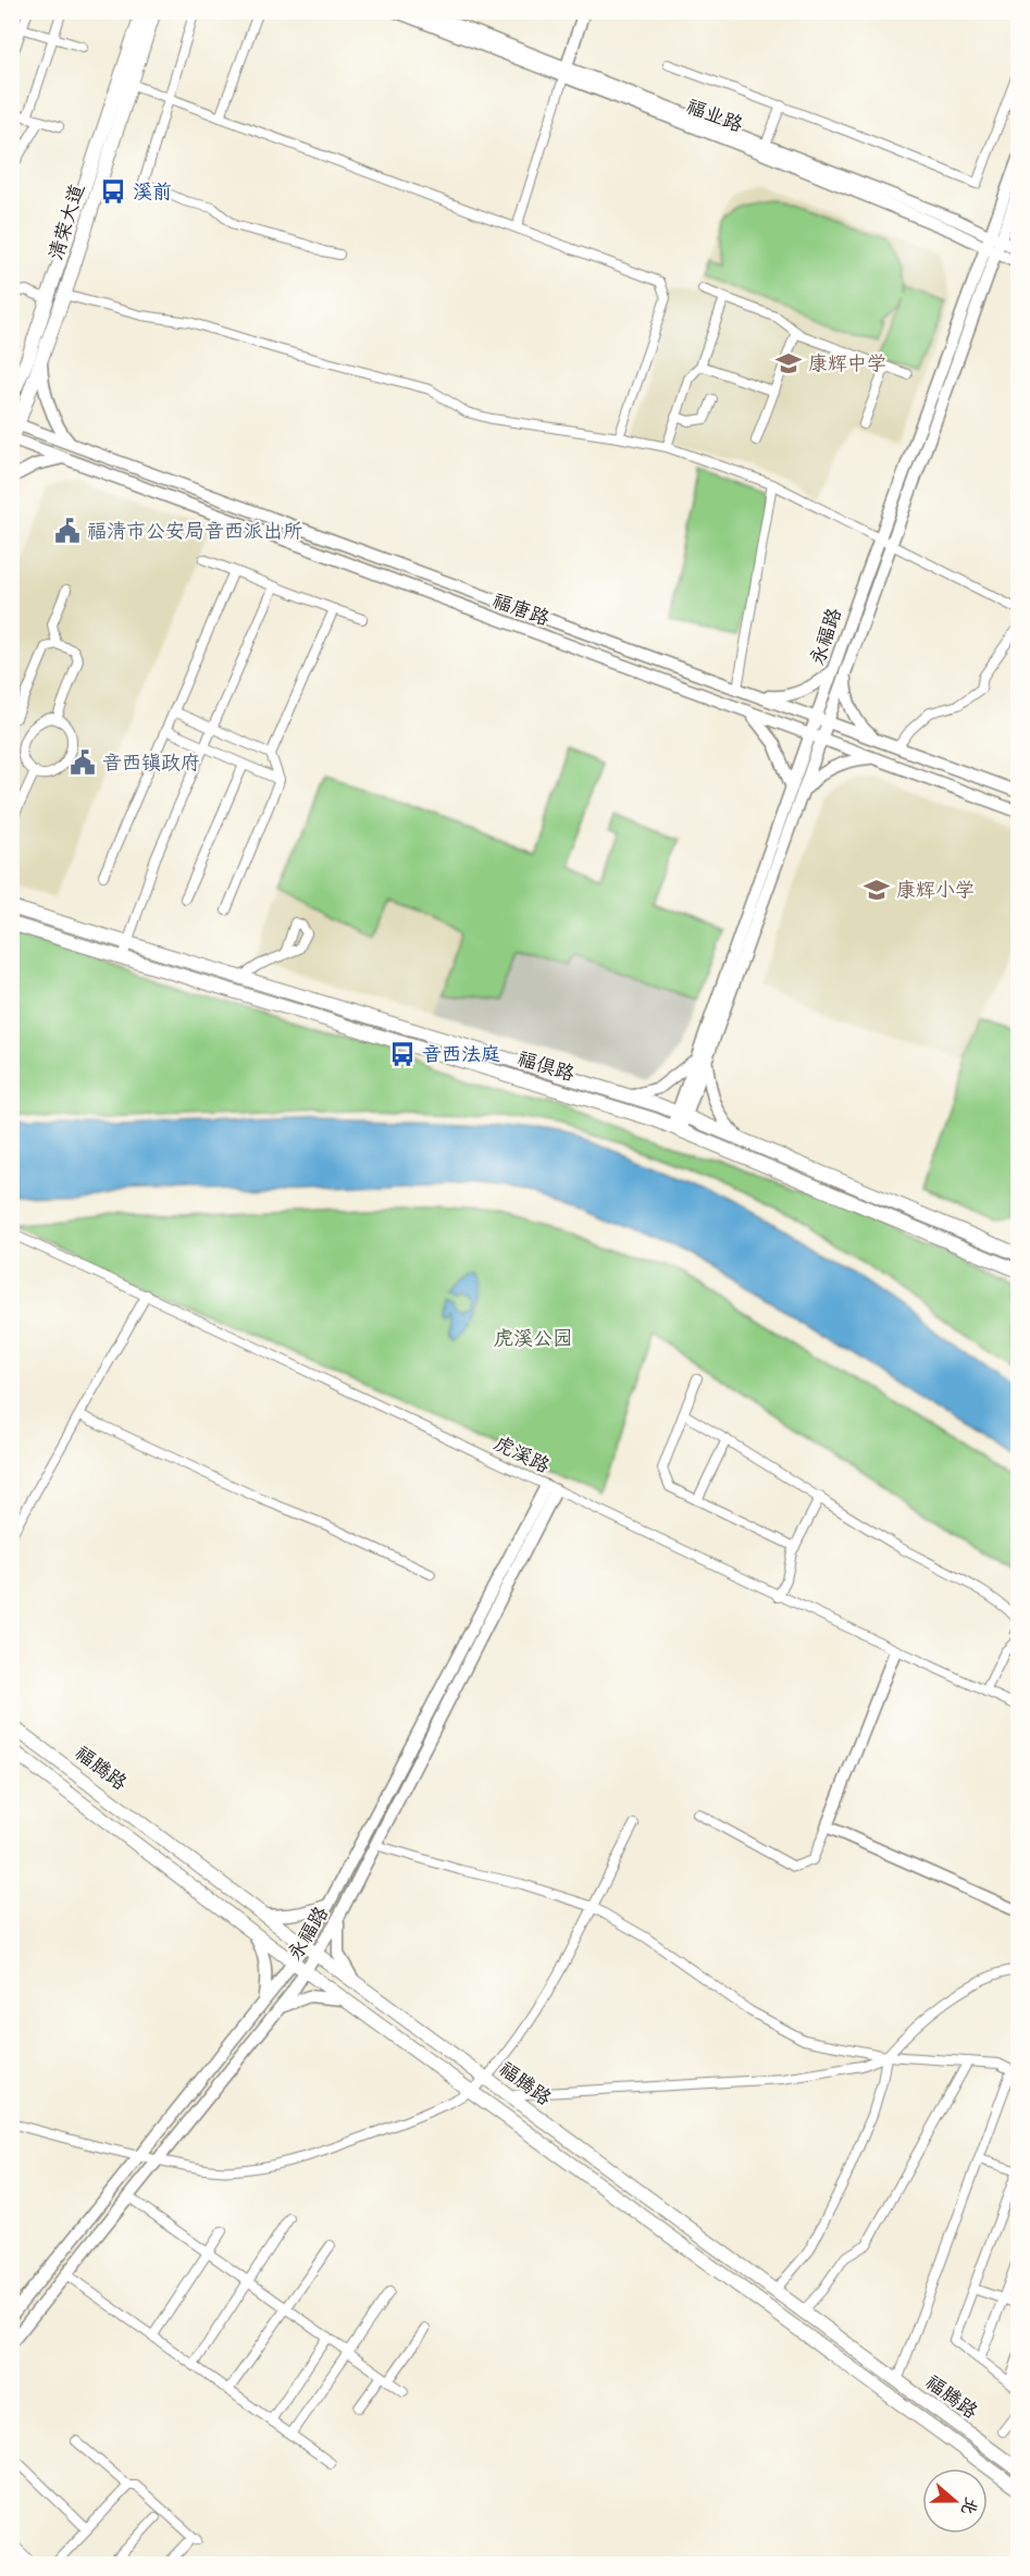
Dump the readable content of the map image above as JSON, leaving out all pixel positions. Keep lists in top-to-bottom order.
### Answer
{
  "streets": {
    "main road": ["清荣大道", "福俱路", "福腾路"],
    "street": [
      "福业路",
      "福唐路",
      "永福路",
      "虎溪路"
    ]
  },
  "crossings": [
    ["福业路", "永福路"],
    ["清荣大道", "福唐路"],
    ["福唐路", "永福路"],
    ["永福路", "福俱路"],
    ["永福路", "虎溪路"],
    ["永福路", "福腾路"]
  ],
  "parks": ["虎溪公园"],
  "places": {
    "bus stop": ["溪前", "音西法庭"],
    "school or university": ["康辉中学", "康辉小学"],
    "public building": ["福清市公安局音西派出所", "音西镇政府"]
  },
  "north": "right"
}
